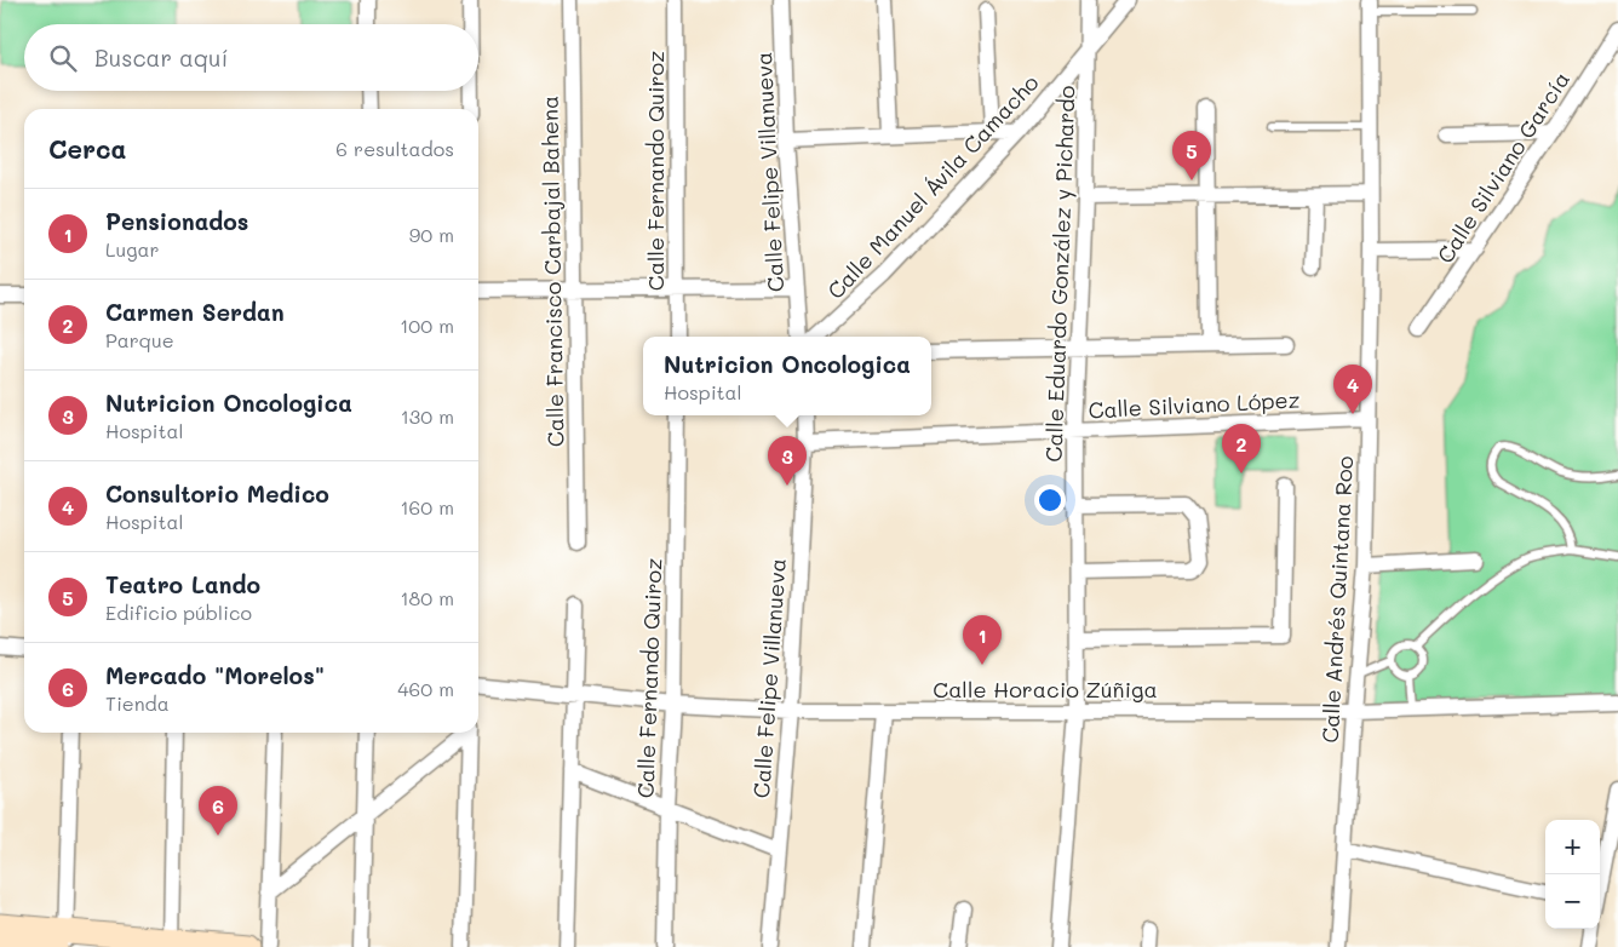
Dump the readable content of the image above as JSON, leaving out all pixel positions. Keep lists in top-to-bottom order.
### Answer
{
  "streets": {
    "street": [
      "Calle Silviano García",
      "Calle Fernando Quiroz",
      "Calle Felipe Villanueva",
      "Calle Manuel Ávila Camacho",
      "Calle Francisco Carbajal Bahena",
      "Calle Eduardo González y Pichardo",
      "Calle Silviano López",
      "Calle Andrés Quintana Roo",
      "Calle Horacio Zúñiga"
    ]
  },
  "crossings": [
    ["Calle Fernando Quiroz", "Calle Horacio Zúñiga"],
    ["Calle Felipe Villanueva", "Calle Silviano López"],
    ["Calle Felipe Villanueva", "Calle Horacio Zúñiga"],
    ["Calle Manuel Ávila Camacho", "Calle Eduardo González y Pichardo"],
    ["Calle Eduardo González y Pichardo", "Calle Silviano López"],
    ["Calle Eduardo González y Pichardo", "Calle Horacio Zúñiga"],
    ["Calle Silviano López", "Calle Andrés Quintana Roo"],
    ["Calle Andrés Quintana Roo", "Calle Horacio Zúñiga"]
  ],
  "page": {
    "search": "Buscar aquí",
    "heading": ["Cerca", "6 resultados"],
    "pins": [
      "5",
      "4",
      "2",
      "3",
      "1",
      "6"
    ],
    "list": [
      {
        "mark": "1",
        "name": "Pensionados",
        "note": "Lugar",
        "value": "90 m"
      },
      {
        "mark": "2",
        "name": "Carmen Serdan",
        "note": "Parque",
        "value": "100 m"
      },
      {
        "mark": "3",
        "name": "Nutricion Oncologica",
        "note": "Hospital",
        "value": "130 m"
      },
      {
        "mark": "4",
        "name": "Consultorio Medico",
        "note": "Hospital",
        "value": "160 m"
      },
      {
        "mark": "5",
        "name": "Teatro Lando",
        "note": "Edificio público",
        "value": "180 m"
      },
      {
        "mark": "6",
        "name": "Mercado \"Morelos\"",
        "note": "Tienda",
        "value": "460 m"
      }
    ],
    "popup": ["Nutricion Oncologica", "Hospital"],
    "map_buttons": ["+", "−"]
  }
}
